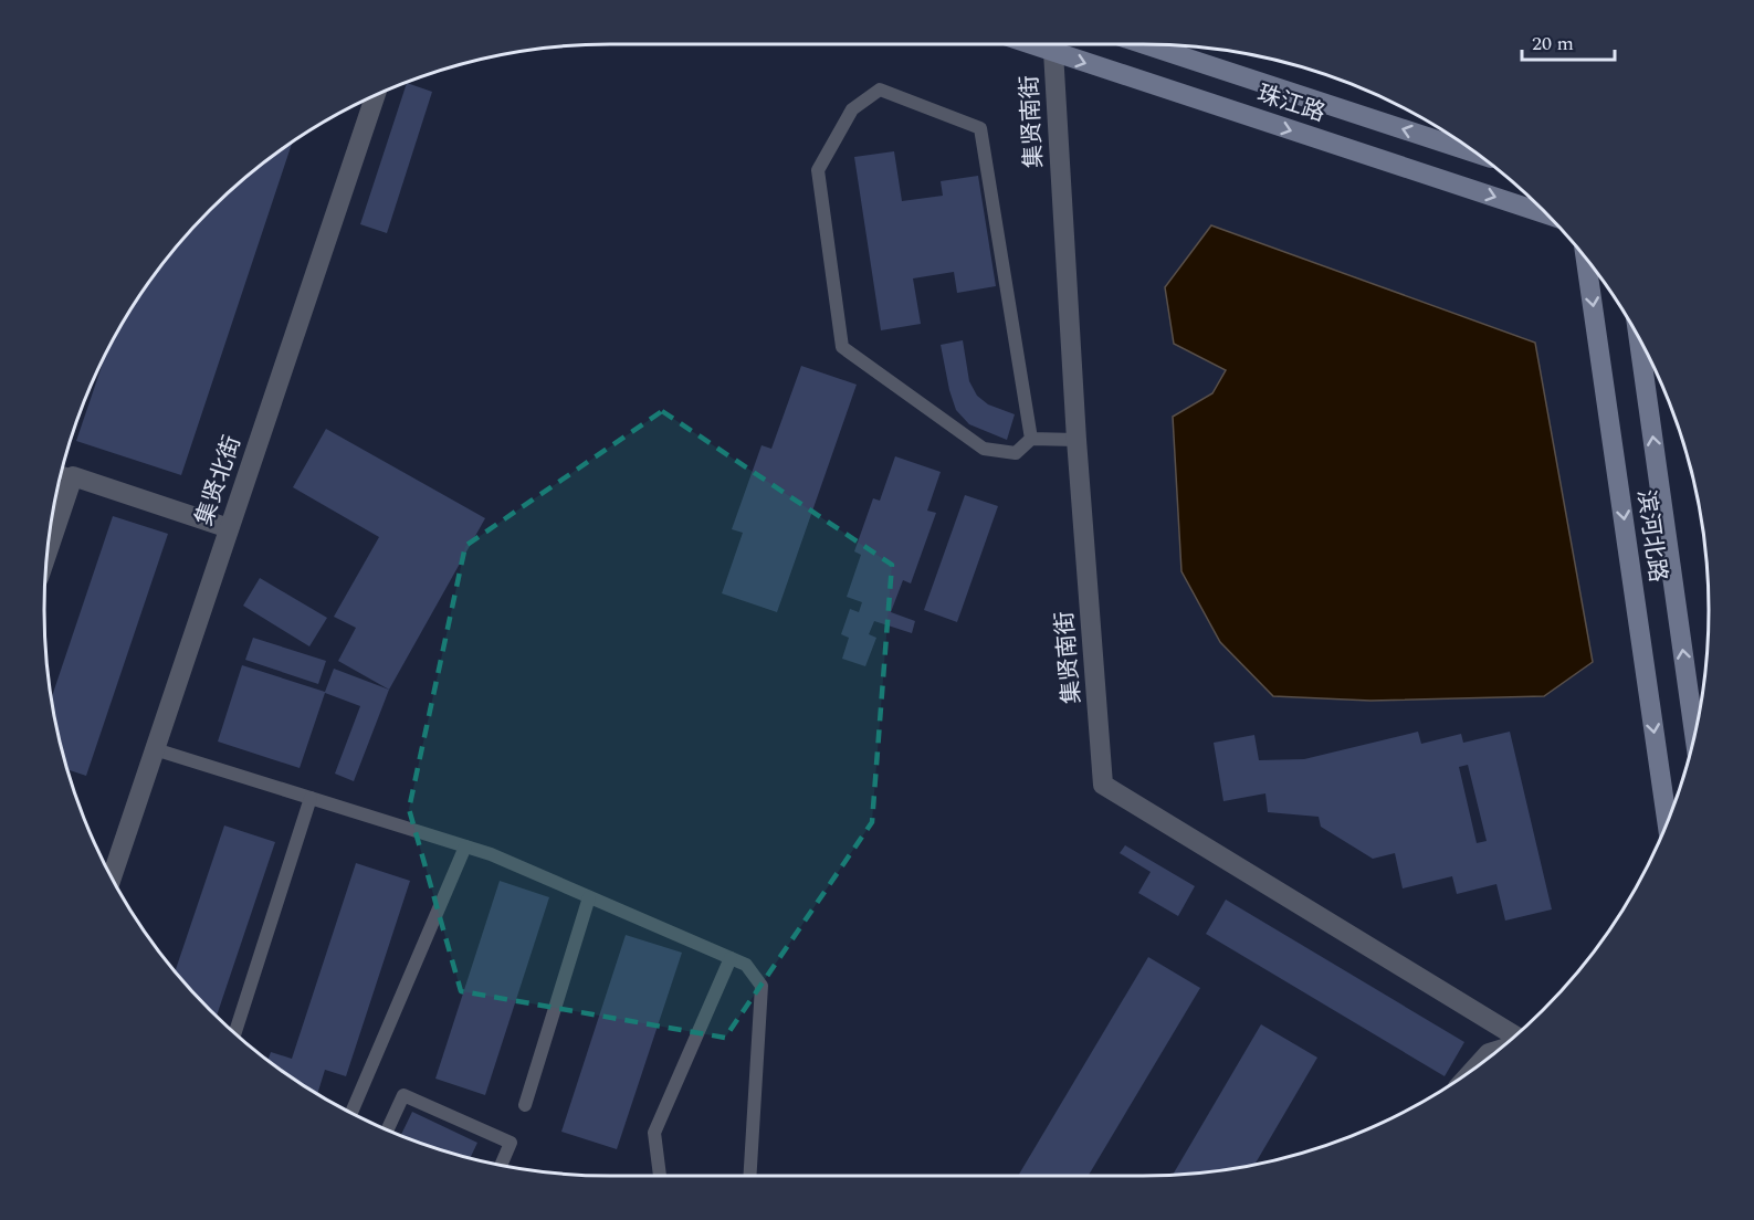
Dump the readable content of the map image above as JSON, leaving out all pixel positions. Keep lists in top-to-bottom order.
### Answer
{
  "streets": {
    "main road": ["珠江路", "滨河北路"],
    "street": ["集贤南街", "集贤北街"]
  },
  "scale_bar": "20 m"
}
